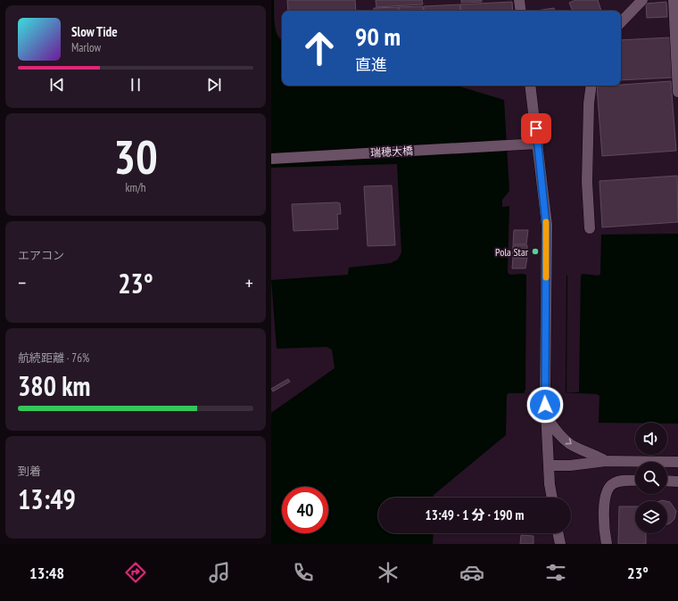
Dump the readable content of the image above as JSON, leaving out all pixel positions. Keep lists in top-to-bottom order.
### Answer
{
  "streets": {
    "street": ["瑞穂大橋"]
  },
  "places": ["Pola Star"],
  "page": {
    "turn": ["90 m", "直進"],
    "song": ["Slow Tide", "Marlow"],
    "tile": [
      ["30", "km/h"],
      "エアコン",
      ["航続距離 · 76%", "380 km"],
      ["到着", "13:49"]
    ],
    "heat": ["−", "23°", "+"],
    "limit": "40",
    "trip": "13:49 · 1 分 · 190 m",
    "tabs": ["13:48", "23°"]
  }
}
